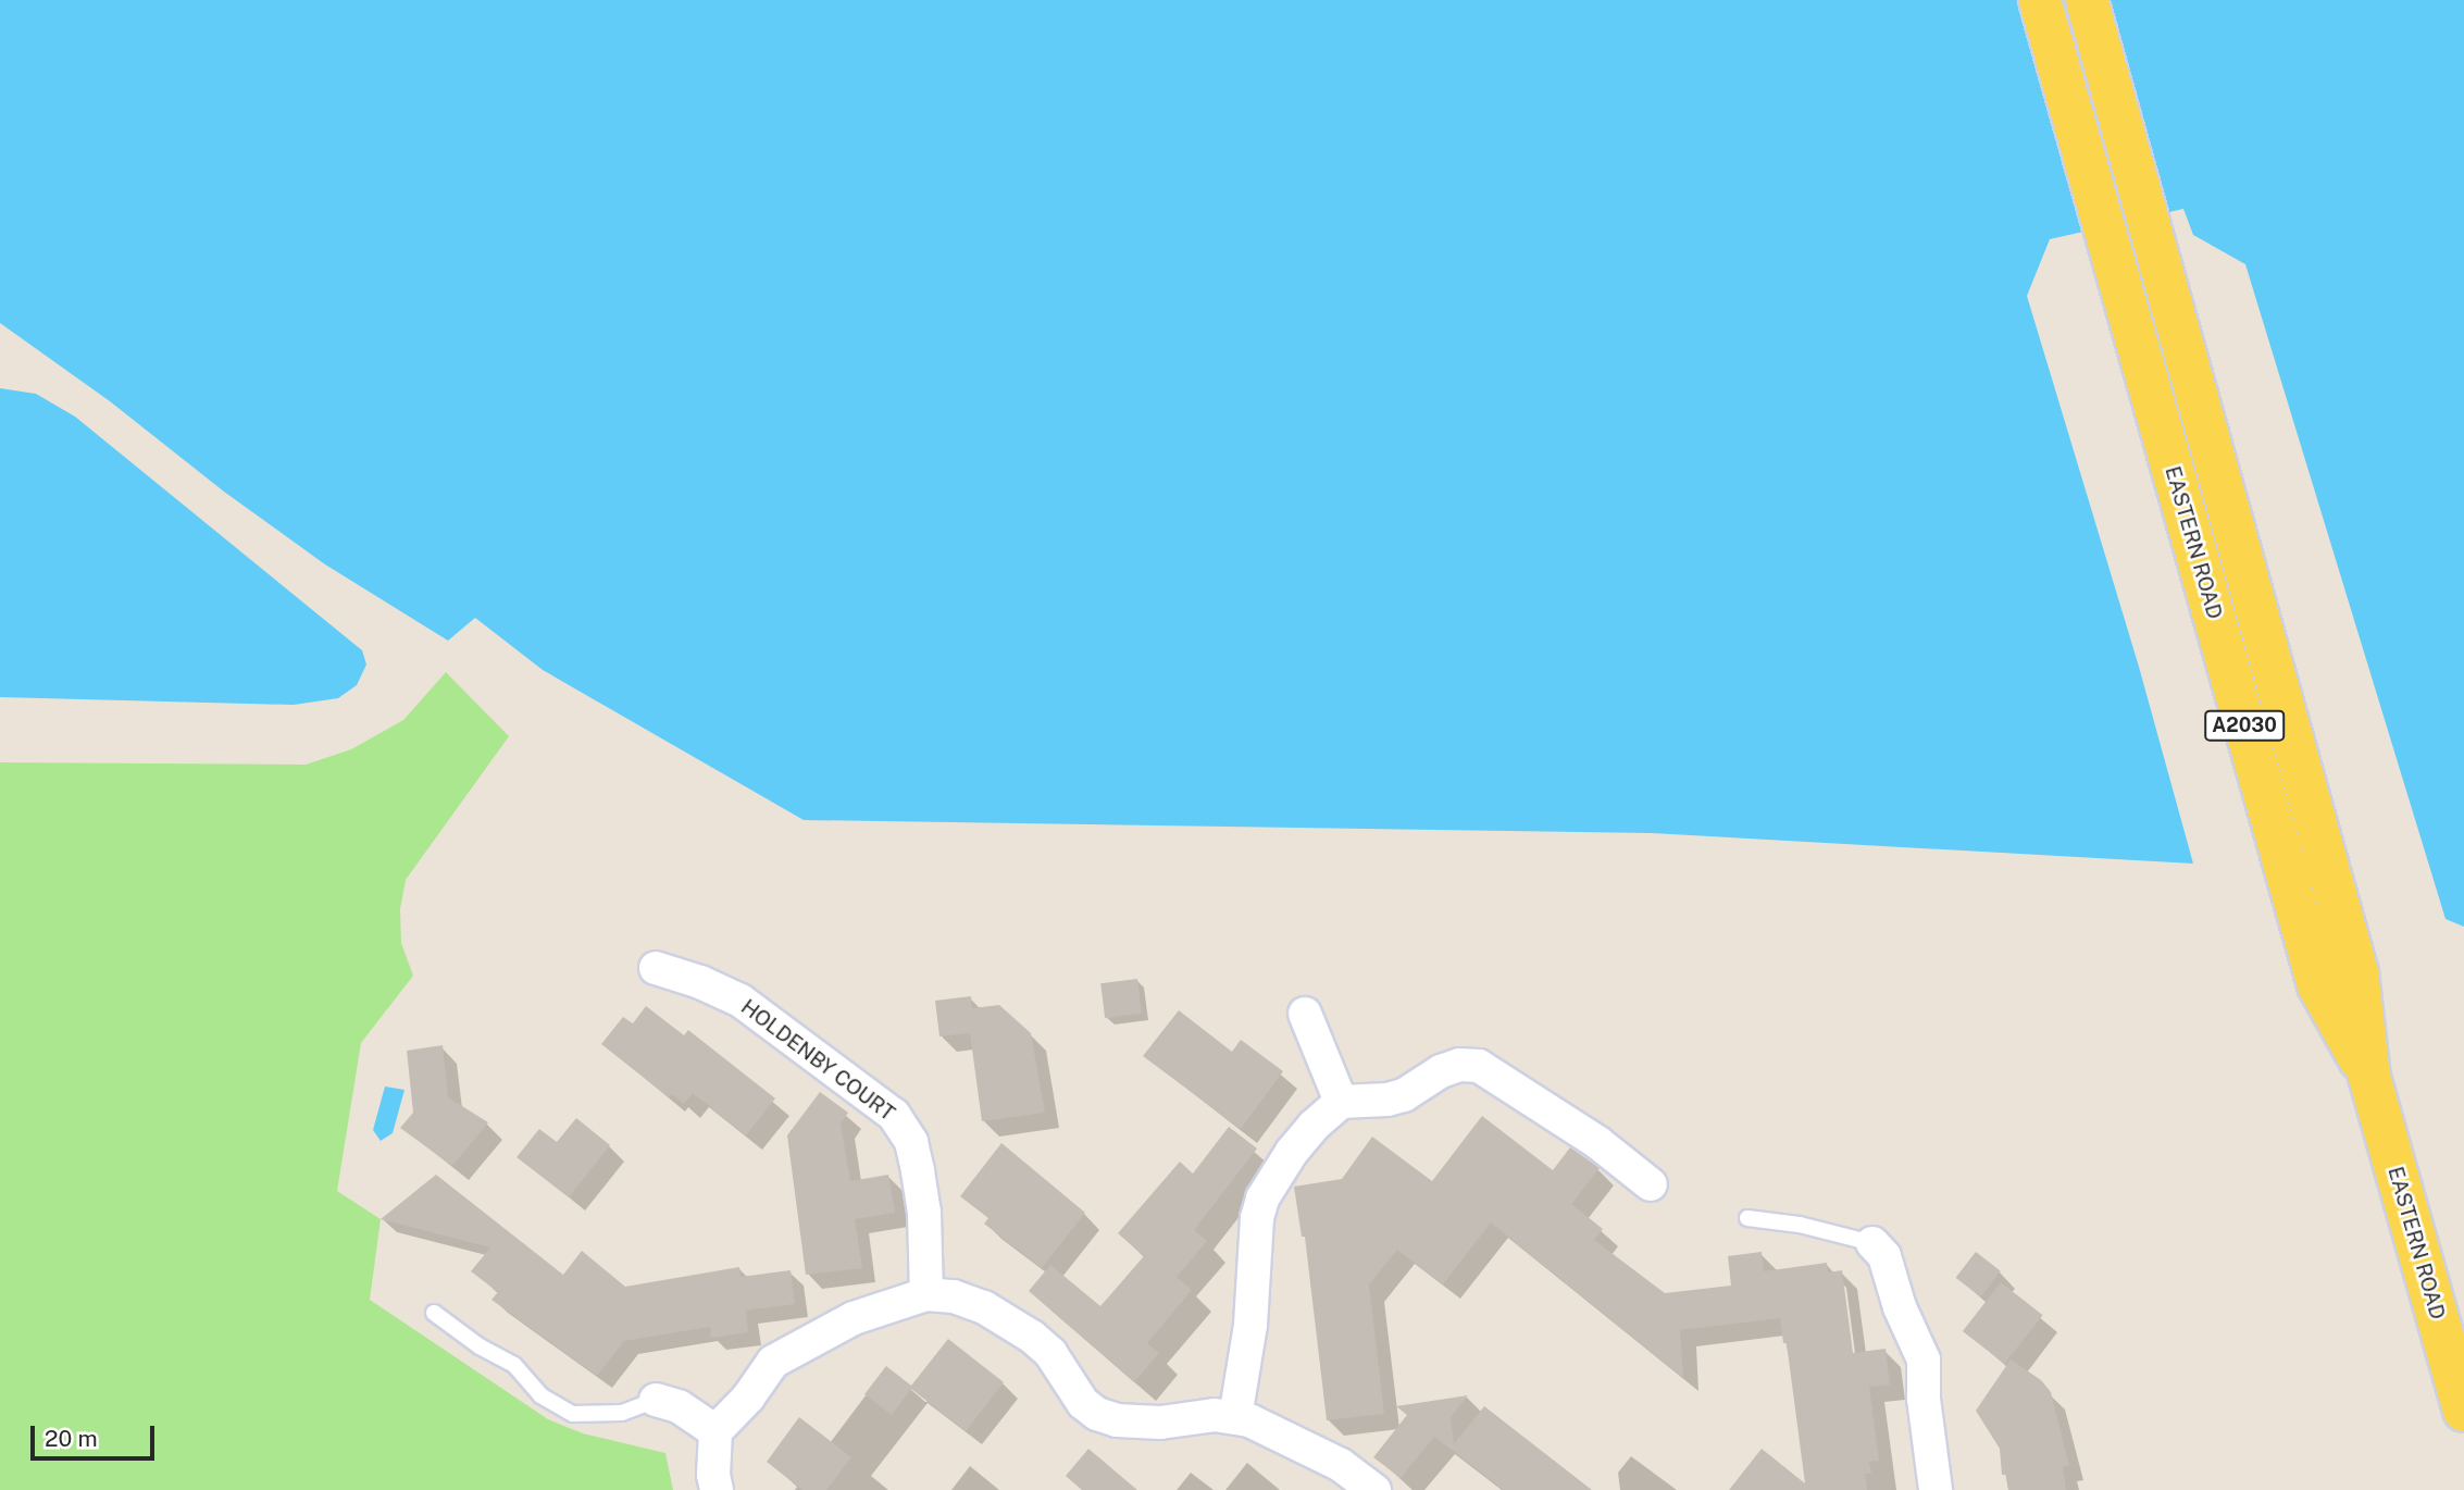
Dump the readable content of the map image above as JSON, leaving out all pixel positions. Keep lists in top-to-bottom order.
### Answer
{
  "streets": {
    "main road": ["EASTERN ROAD", "A2030"],
    "street": ["HOLDENBY COURT"]
  },
  "scale_bar": "20 m"
}
